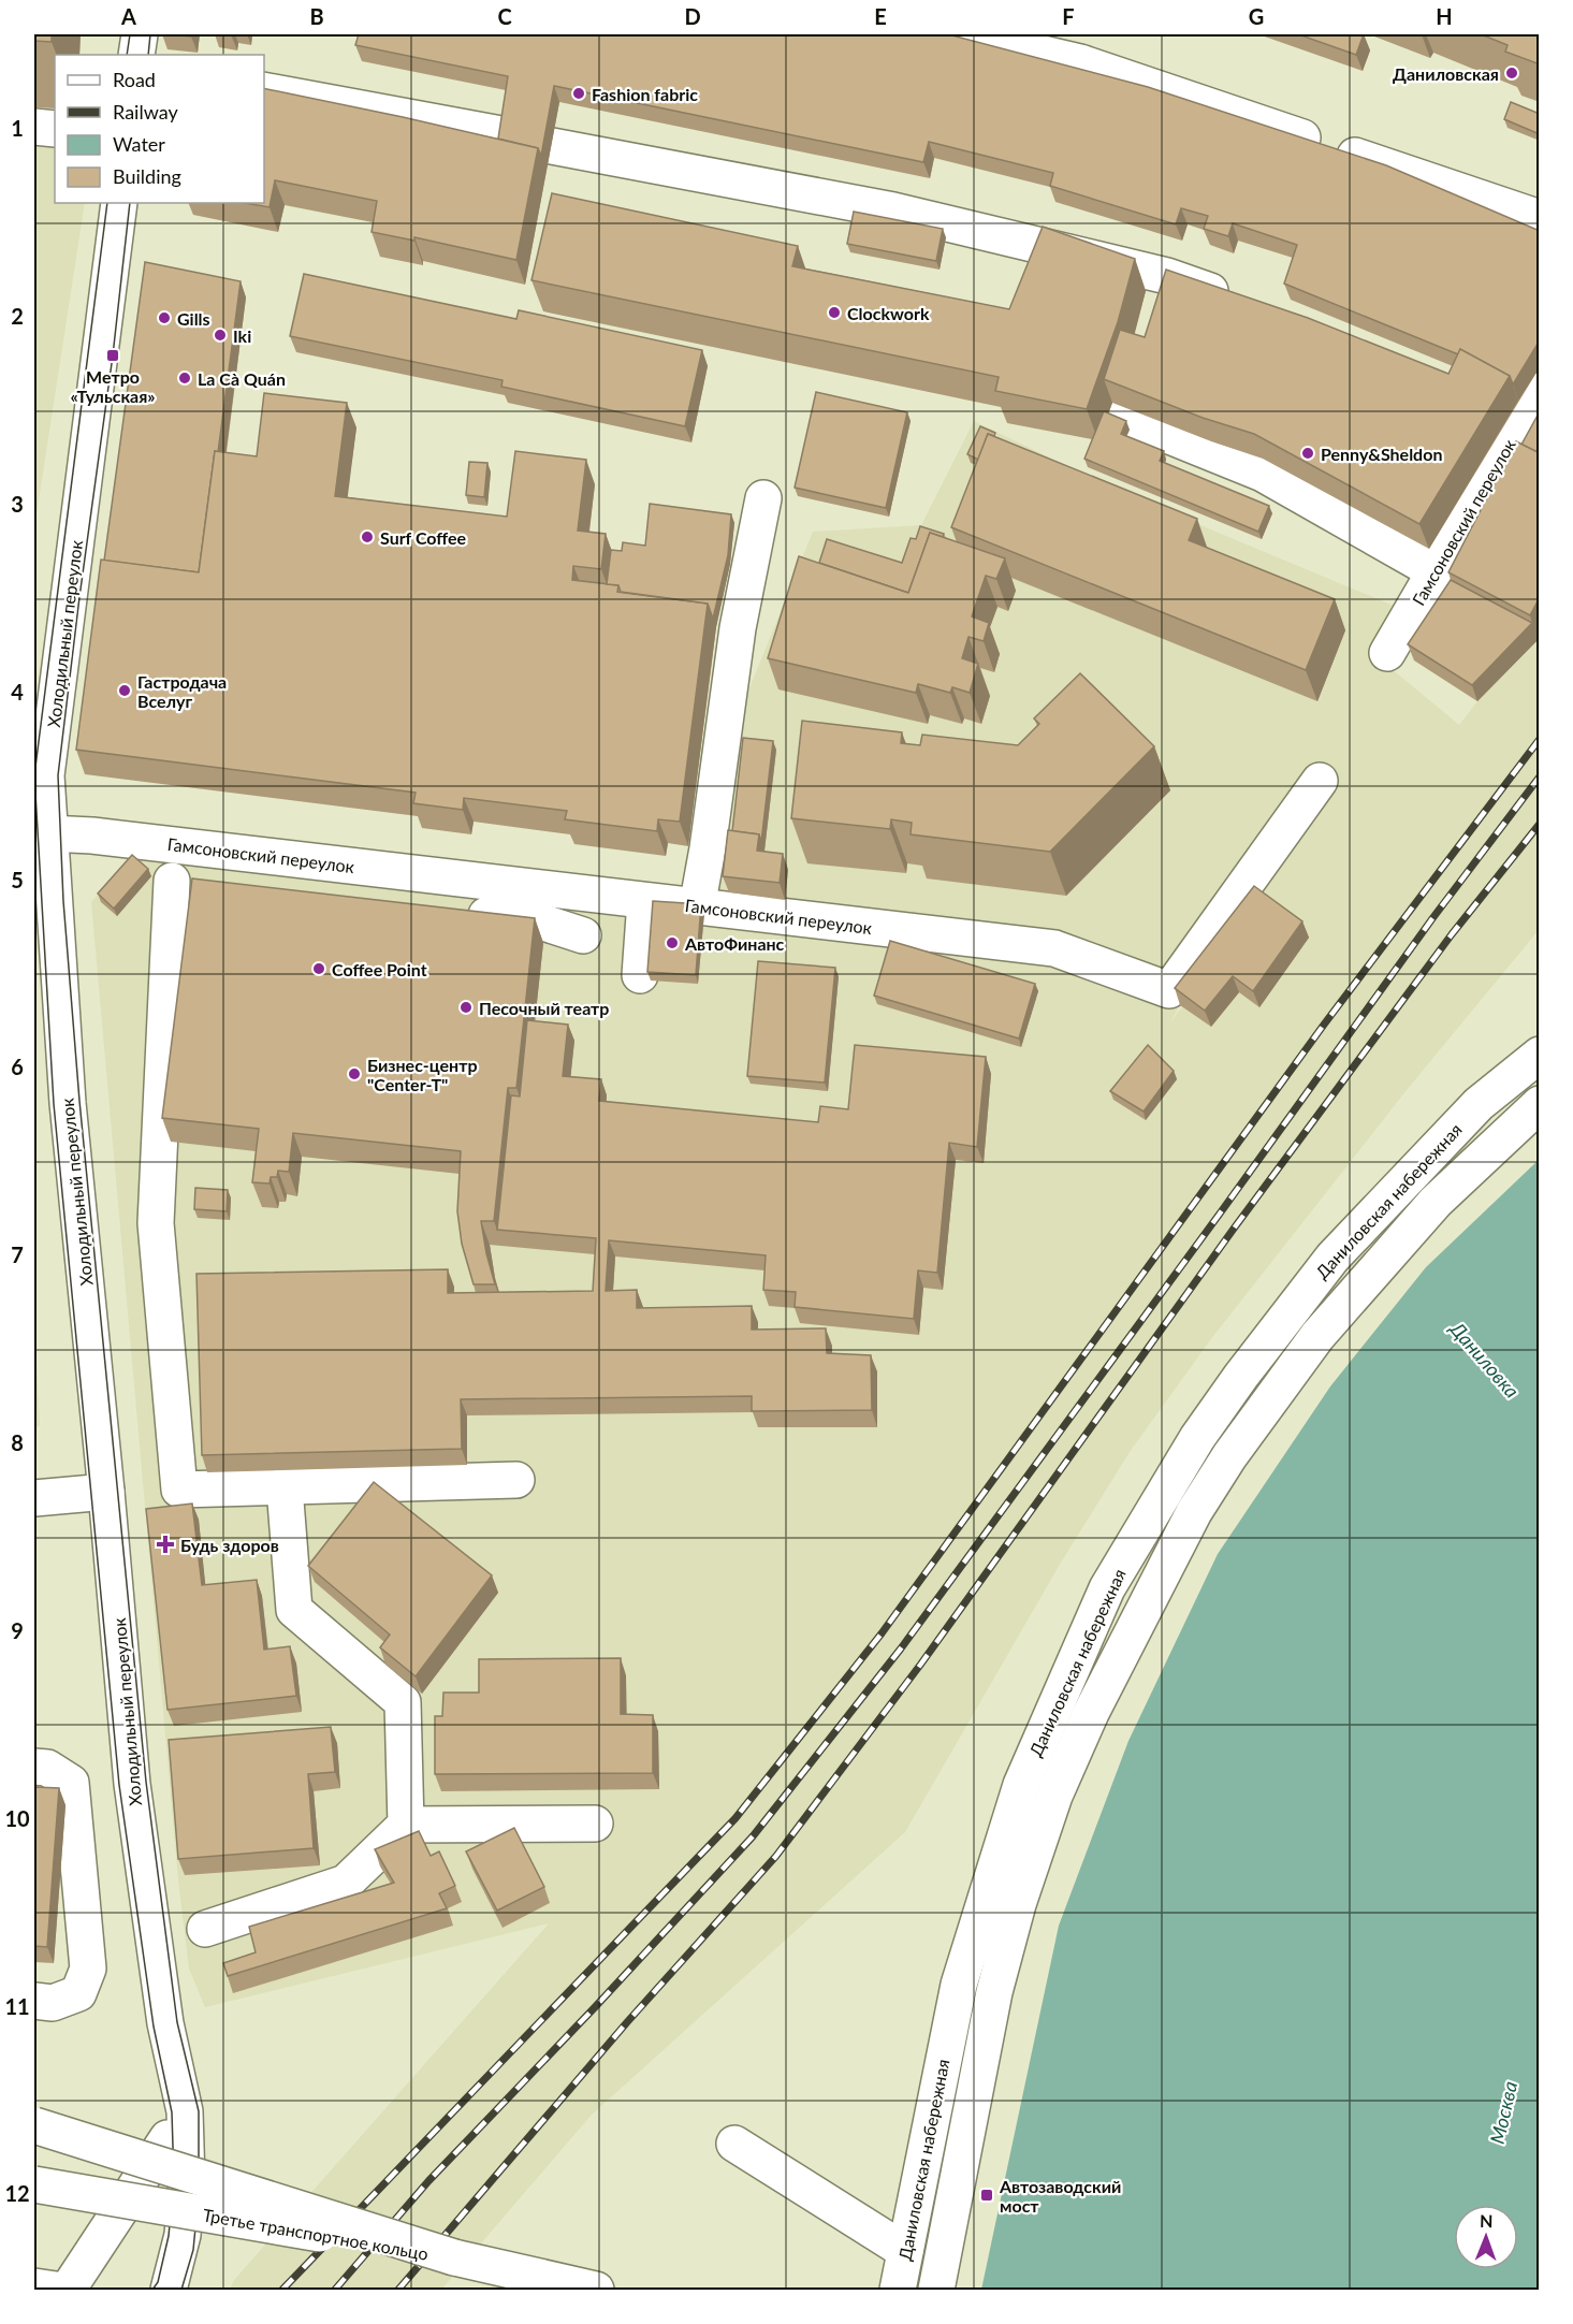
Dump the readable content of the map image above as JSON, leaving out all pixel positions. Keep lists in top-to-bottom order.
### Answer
{
  "streets": {
    "main road": [
      "Гамсоновский переулок",
      "Холодильный переулок",
      "Даниловская набережная",
      "Третье транспортное кольцо"
    ]
  },
  "crossings": [
    ["Гамсоновский переулок", "Холодильный переулок"]
  ],
  "water": ["Даниловка", "Москва"],
  "places": {
    "other": [
      "Даниловская",
      "Fashion fabric",
      "Clockwork",
      "Gills",
      "Iki",
      "La Cà Quán",
      "Penny&Sheldon",
      "Surf Coffee",
      "Гастродача Вселуг",
      "АвтоФинанс",
      "Coffee Point",
      "Песочный театр",
      "Бизнес-центр \"Center-T\""
    ],
    "transit": ["Метро «Тульская»", "Автозаводский мост"],
    "health": ["Будь здоров"]
  },
  "legend": [
    "Road",
    "Railway",
    "Water",
    "Building"
  ],
  "north": "top",
  "grid": {
    "columns": [
      "A",
      "B",
      "C",
      "D",
      "E",
      "F",
      "G",
      "H"
    ],
    "rows": [
      "1",
      "2",
      "3",
      "4",
      "5",
      "6",
      "7",
      "8",
      "9",
      "10",
      "11",
      "12"
    ]
  }
}
